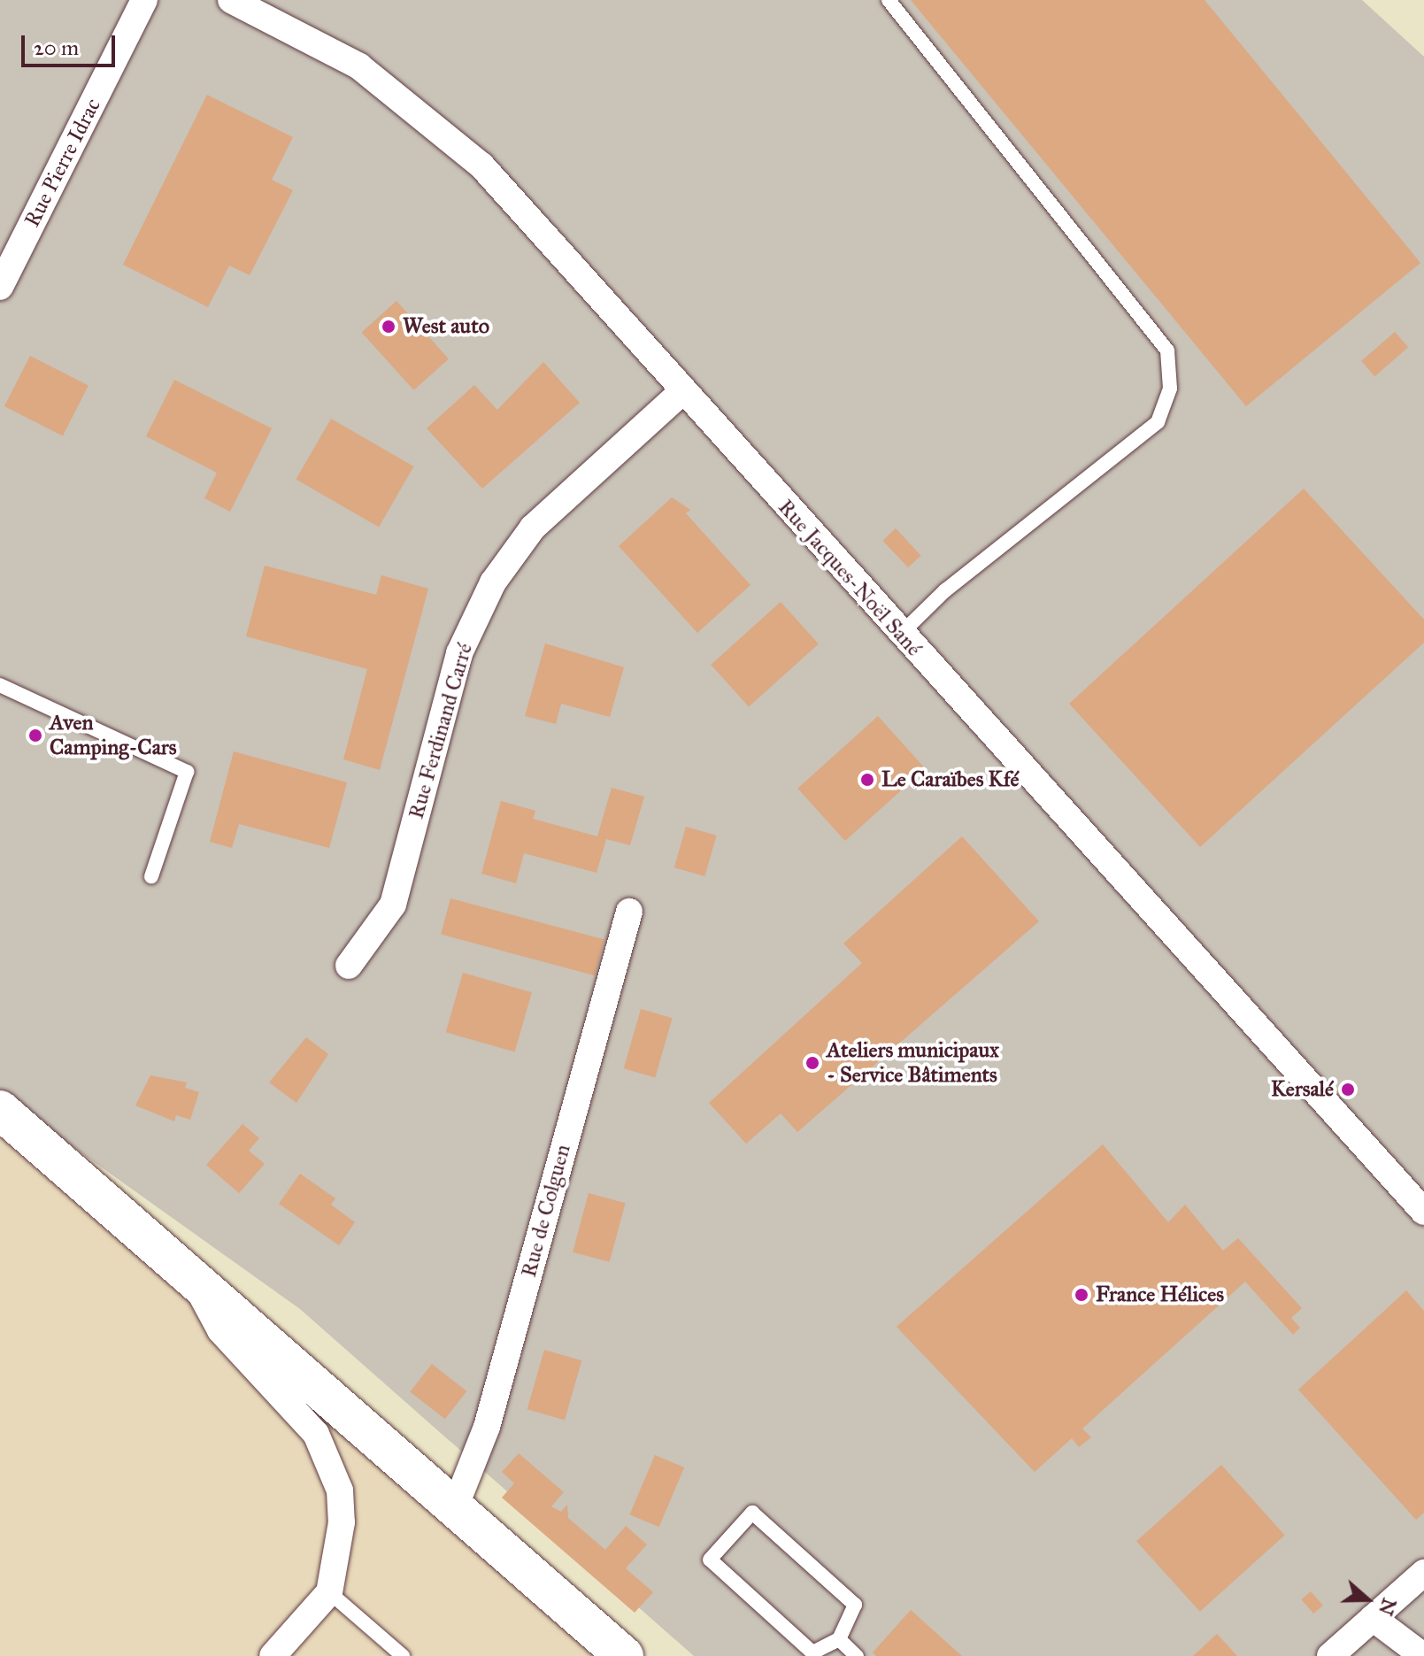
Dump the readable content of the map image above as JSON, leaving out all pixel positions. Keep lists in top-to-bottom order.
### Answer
{
  "streets": {
    "street": [
      "Rue Pierre Idrac",
      "Rue Jacques-Noël Sané",
      "Rue Ferdinand Carré",
      "Rue de Colguen"
    ]
  },
  "crossings": [
    ["Rue Jacques-Noël Sané", "Rue Ferdinand Carré"]
  ],
  "places": [
    "West auto",
    "Aven Camping-Cars",
    "Le Caraïbes Kfé",
    "Ateliers municipaux - Service Bâtiments",
    "Kersalé",
    "France Hélices"
  ],
  "scale_bar": "20 m",
  "north": "right"
}
